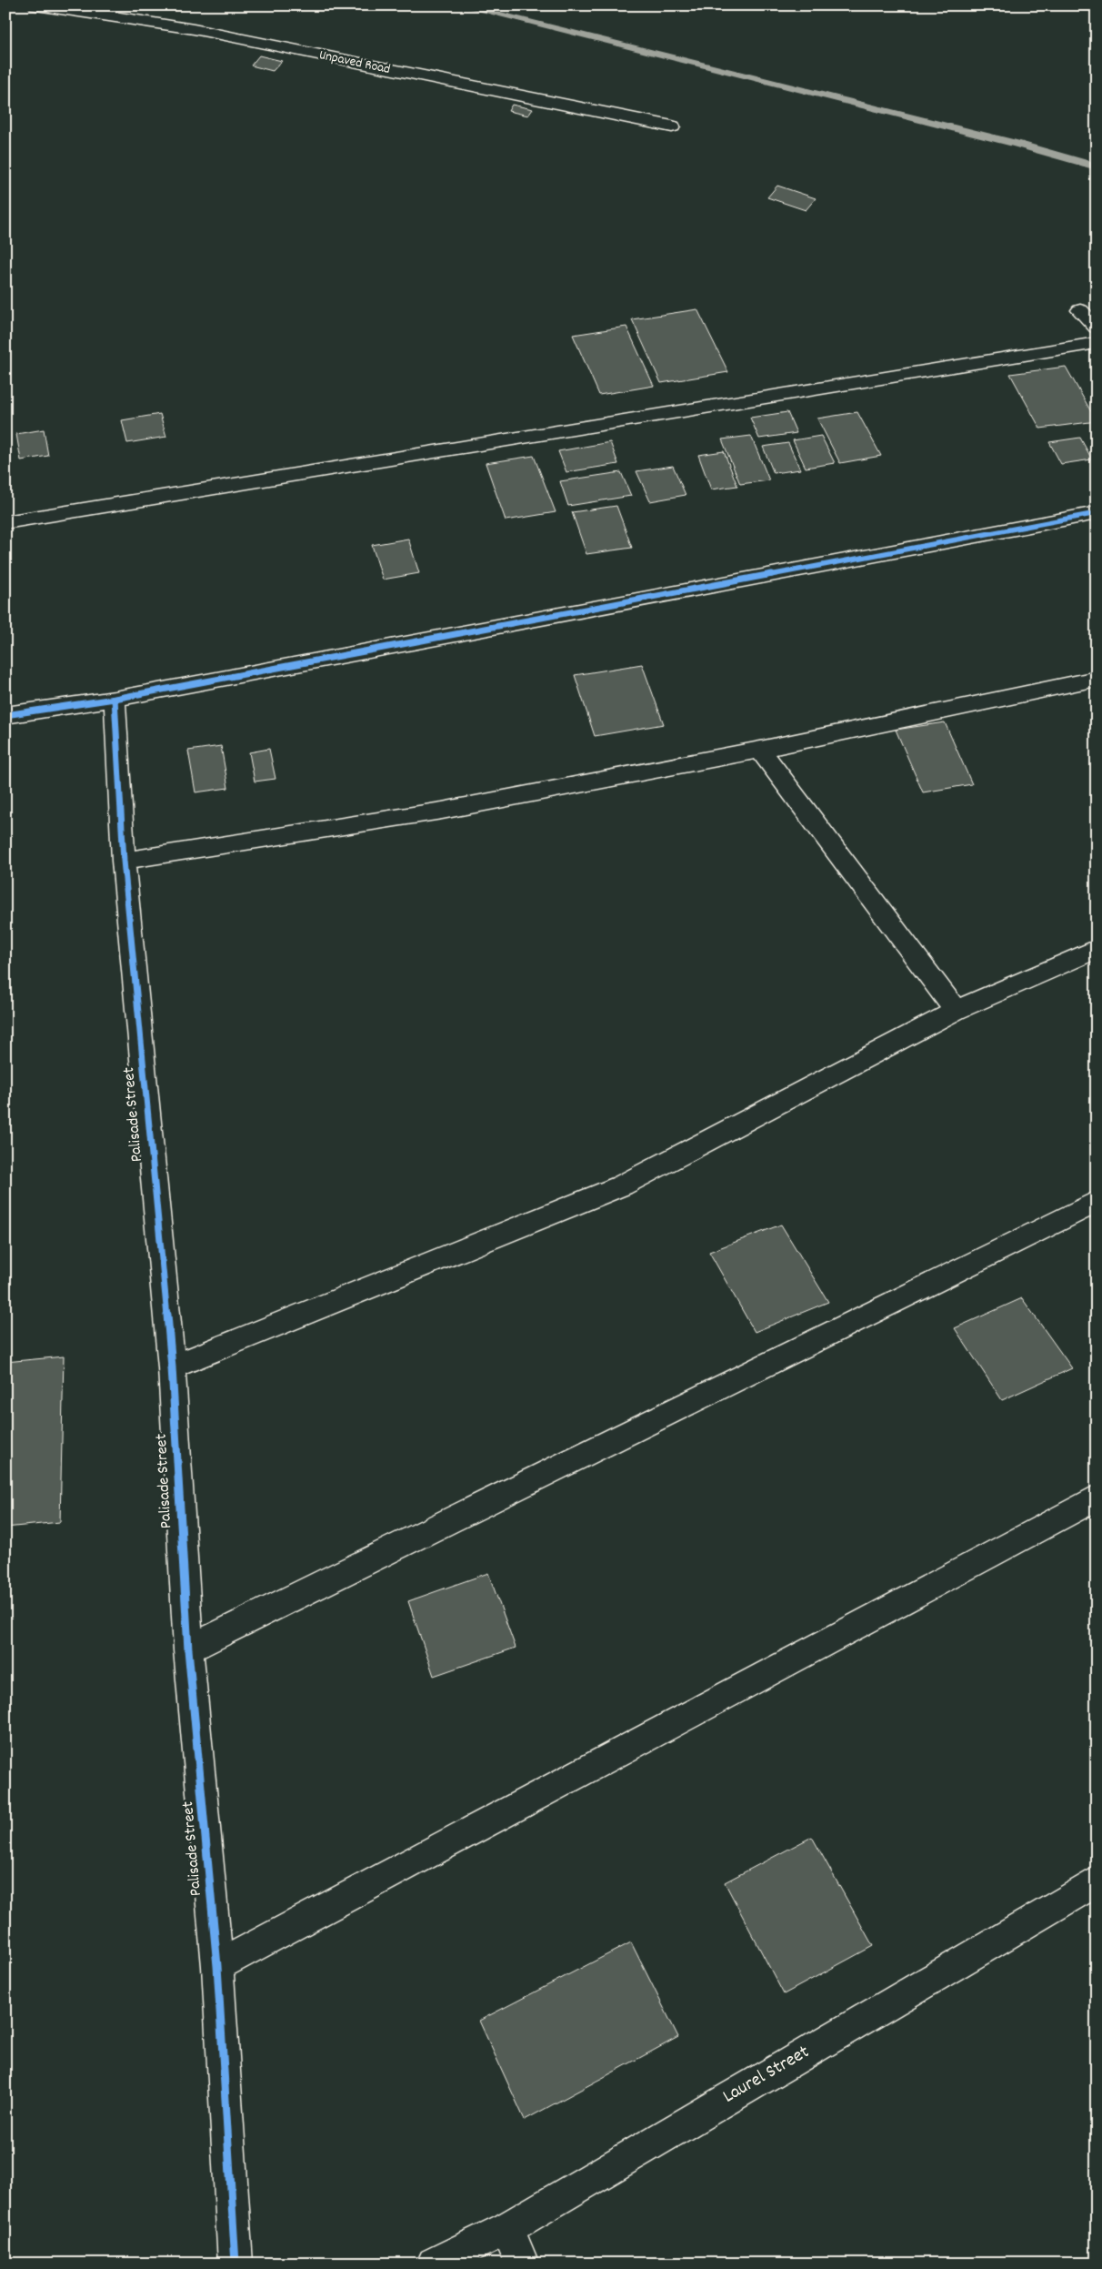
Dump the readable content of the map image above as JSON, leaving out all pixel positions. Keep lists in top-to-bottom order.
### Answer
{
  "streets": {
    "street": ["Unpaved Road", "Palisade Street", "Laurel Street"]
  }
}
